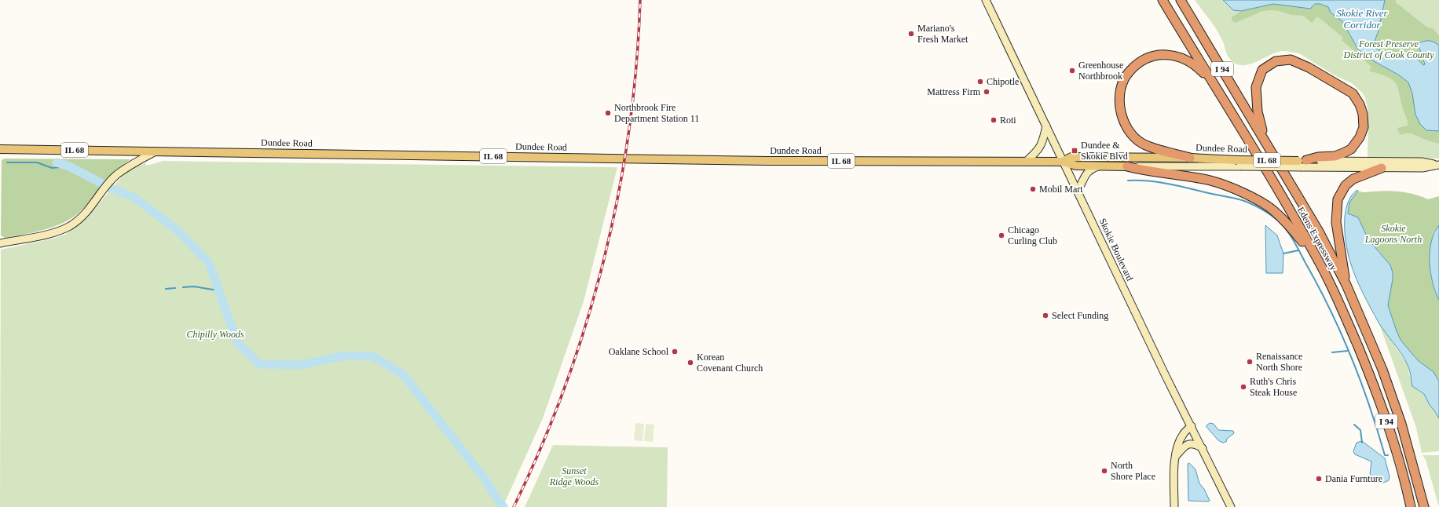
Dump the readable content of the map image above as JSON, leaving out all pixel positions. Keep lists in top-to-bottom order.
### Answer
{
  "streets": {
    "highway": ["I 94", "Edens Expressway"],
    "main road": ["Dundee Road", "IL 68", "Skokie Boulevard"]
  },
  "crossings": [
    ["Dundee Road", "Skokie Boulevard"]
  ],
  "water": ["Skokie River Corridor"],
  "parks": [
    "Forest Preserve District of Cook County",
    "Skokie Lagoons North",
    "Chipilly Woods",
    "Sunset Ridge Woods"
  ],
  "places": {
    "other": [
      "Mariano's Fresh Market",
      "Greenhouse Northbrook",
      "Chipotle",
      "Mattress Firm",
      "Northbrook Fire Department Station 11",
      "Roti",
      "Mobil Mart",
      "Chicago Curling Club",
      "Select Funding",
      "Oaklane School",
      "Renaissance North Shore",
      "Korean Covenant Church",
      "Ruth's Chris Steak House",
      "North Shore Place",
      "Dania Furnture"
    ],
    "transit": ["Dundee & Skokie Blvd"]
  }
}
